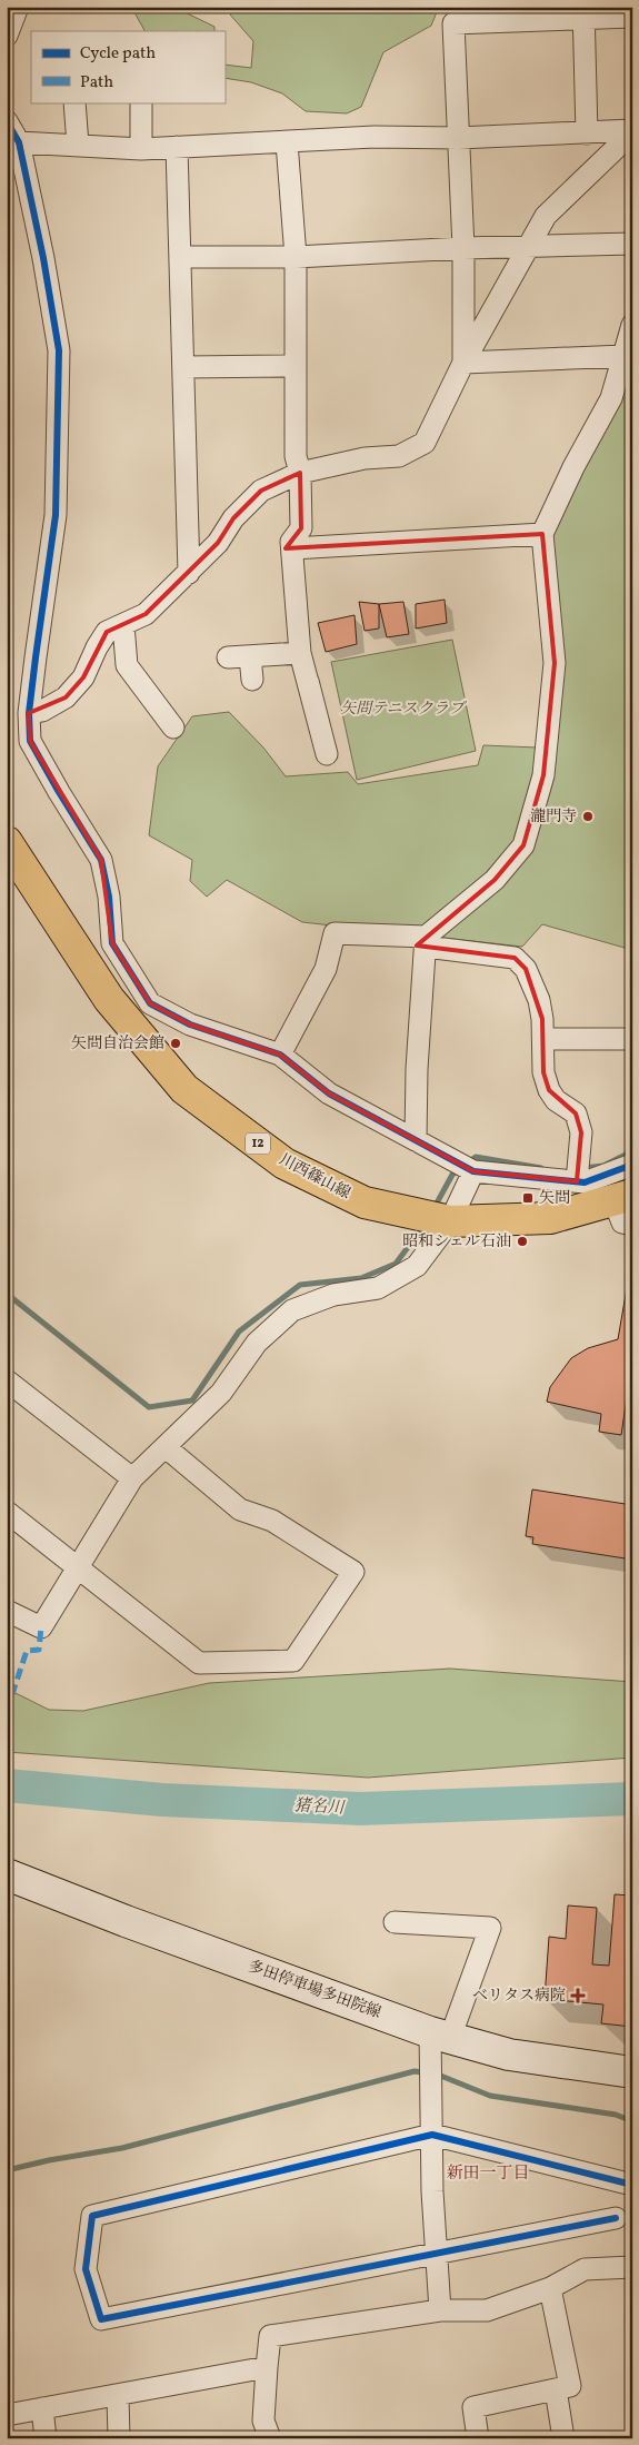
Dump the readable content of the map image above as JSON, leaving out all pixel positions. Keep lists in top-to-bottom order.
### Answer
{
  "streets": {
    "main road": ["12", "川西篠山線", "多田停車場多田院線"]
  },
  "districts": ["新田一丁目"],
  "water": ["猪名川"],
  "parks": ["矢問テニスクラブ"],
  "places": {
    "other": ["瀧門寺", "矢問自治会館", "昭和シェル石油"],
    "transit": ["矢問"],
    "health": ["ベリタス病院"]
  },
  "legend": ["Cycle path", "Path"]
}
